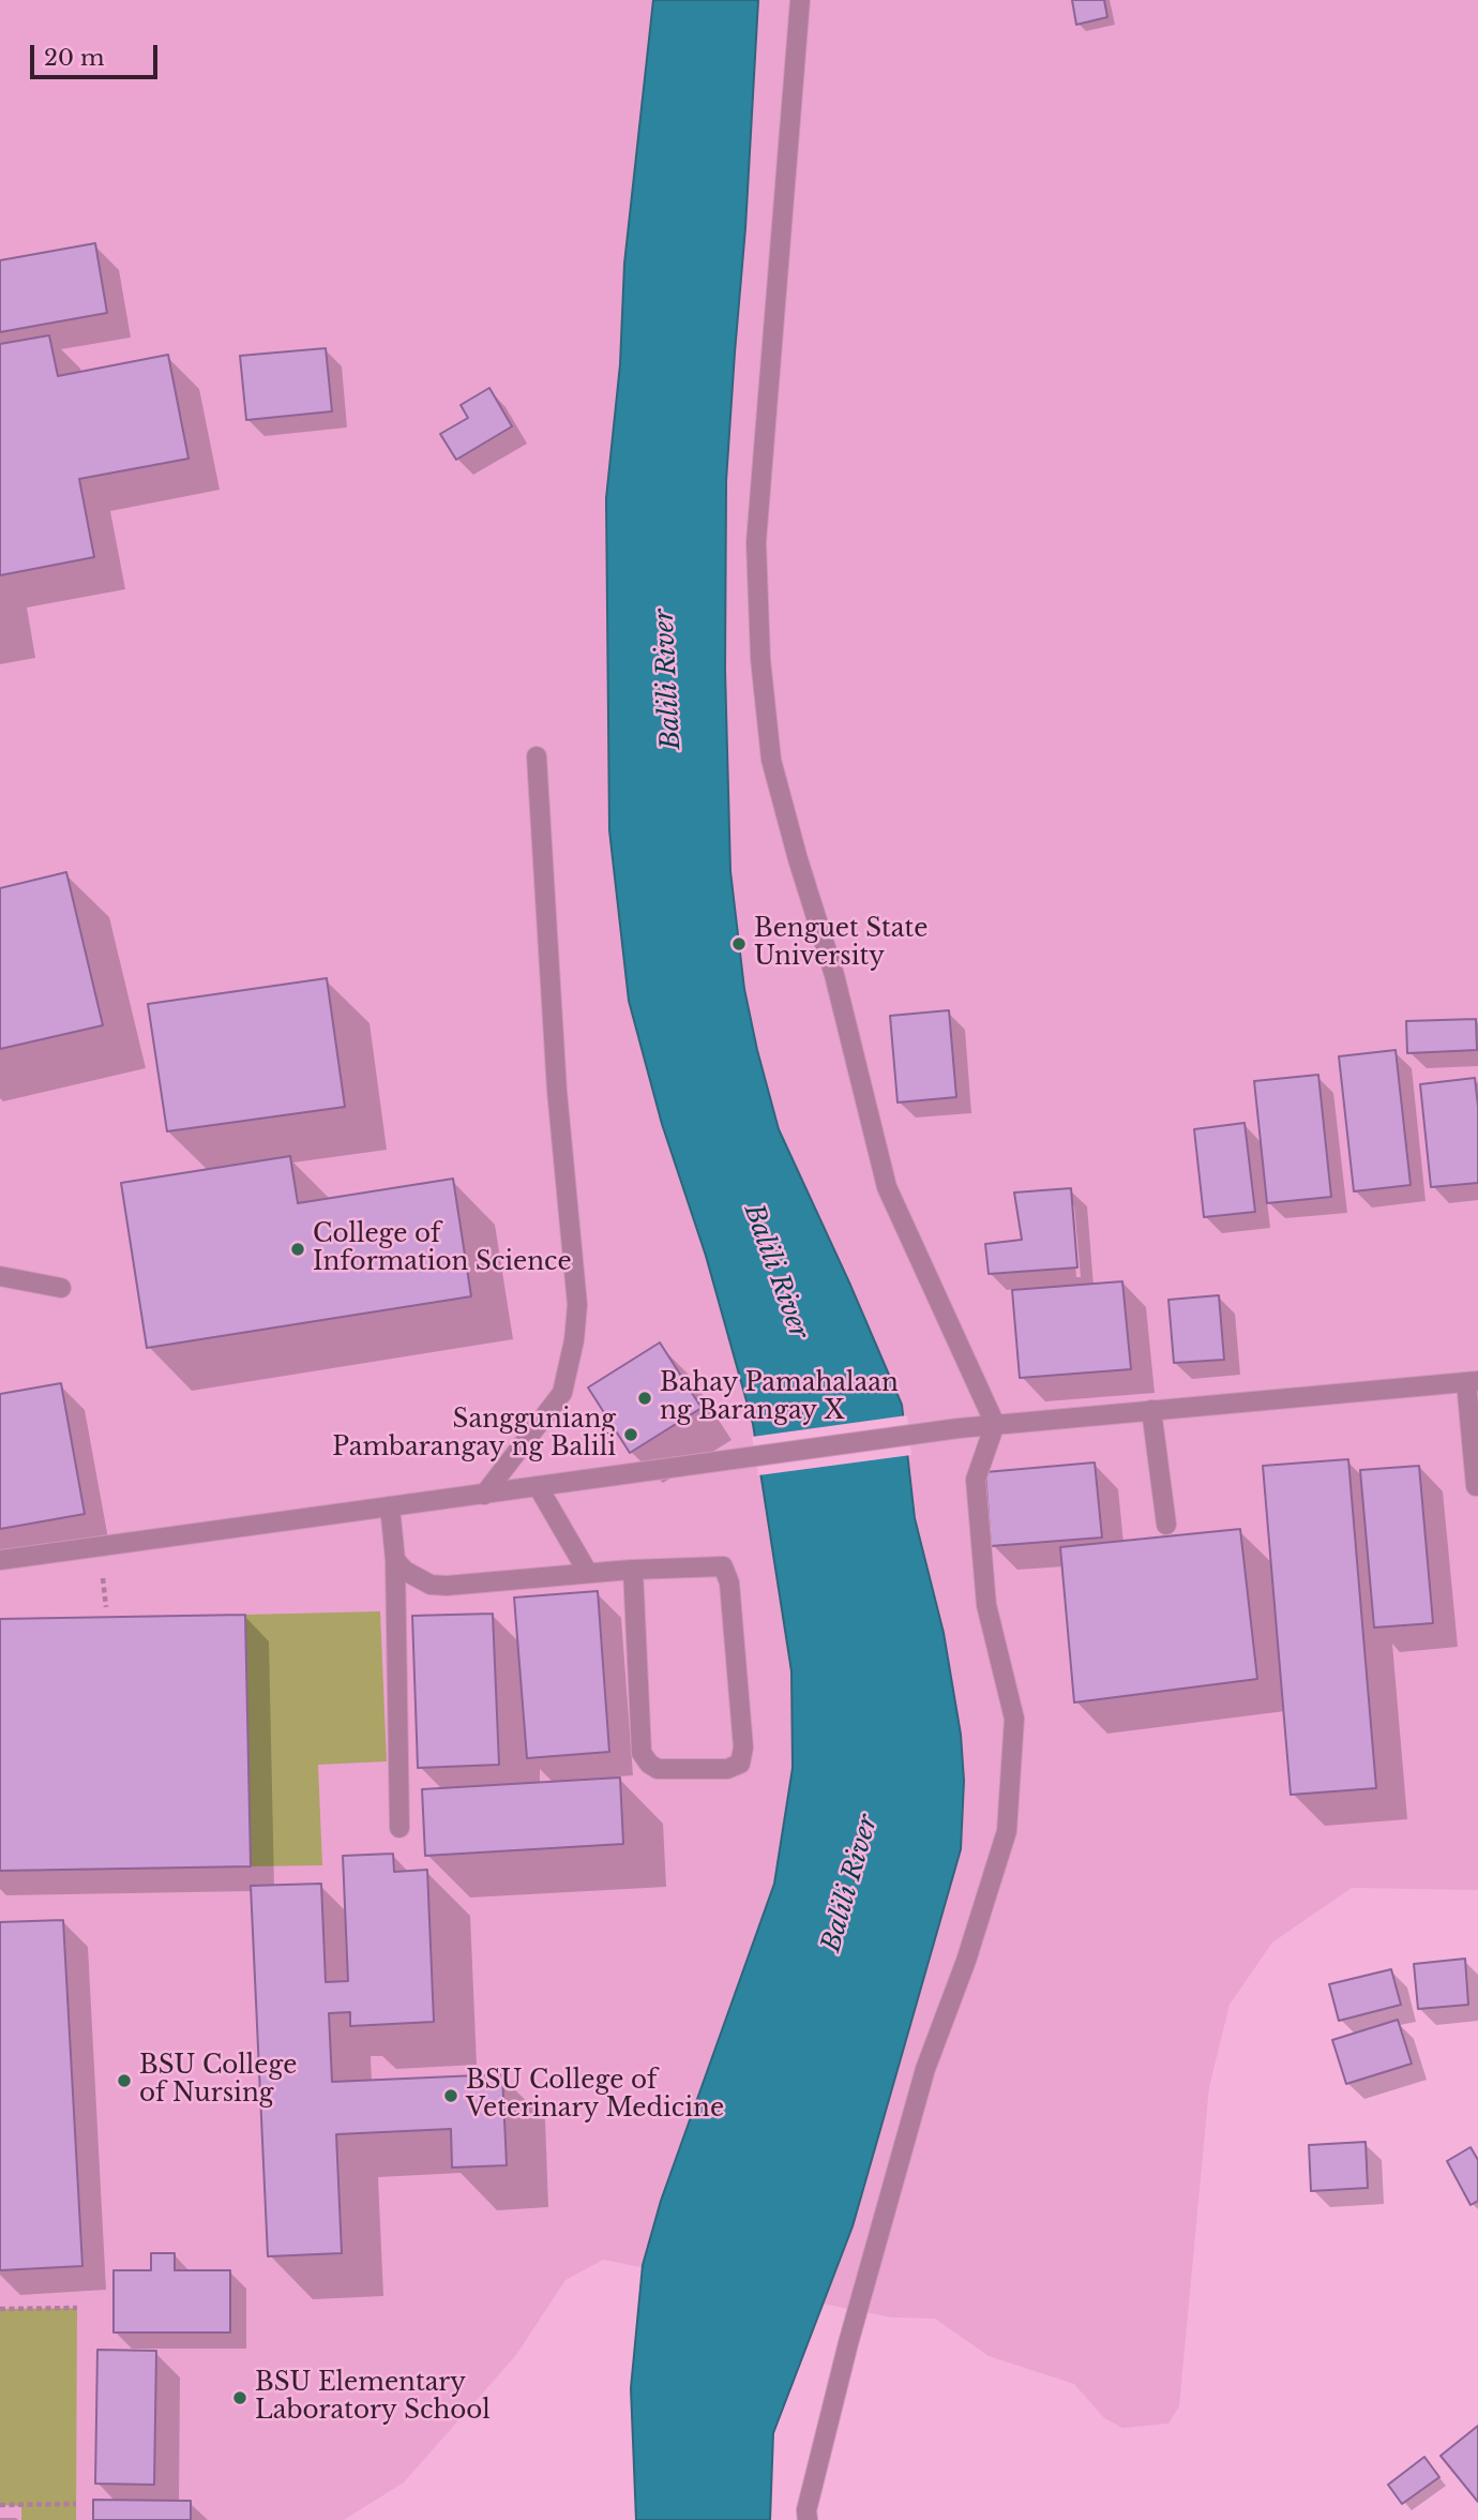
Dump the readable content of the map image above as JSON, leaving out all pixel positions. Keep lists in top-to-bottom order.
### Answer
{
  "water": ["Balili River"],
  "places": [
    "Benguet State University",
    "College of Information Science",
    "Bahay Pamahalaan ng Barangay X",
    "Sangguniang Pambarangay ng Balili",
    "BSU College of Nursing",
    "BSU College of Veterinary Medicine",
    "BSU Elementary Laboratory School"
  ],
  "scale_bar": "20 m"
}
